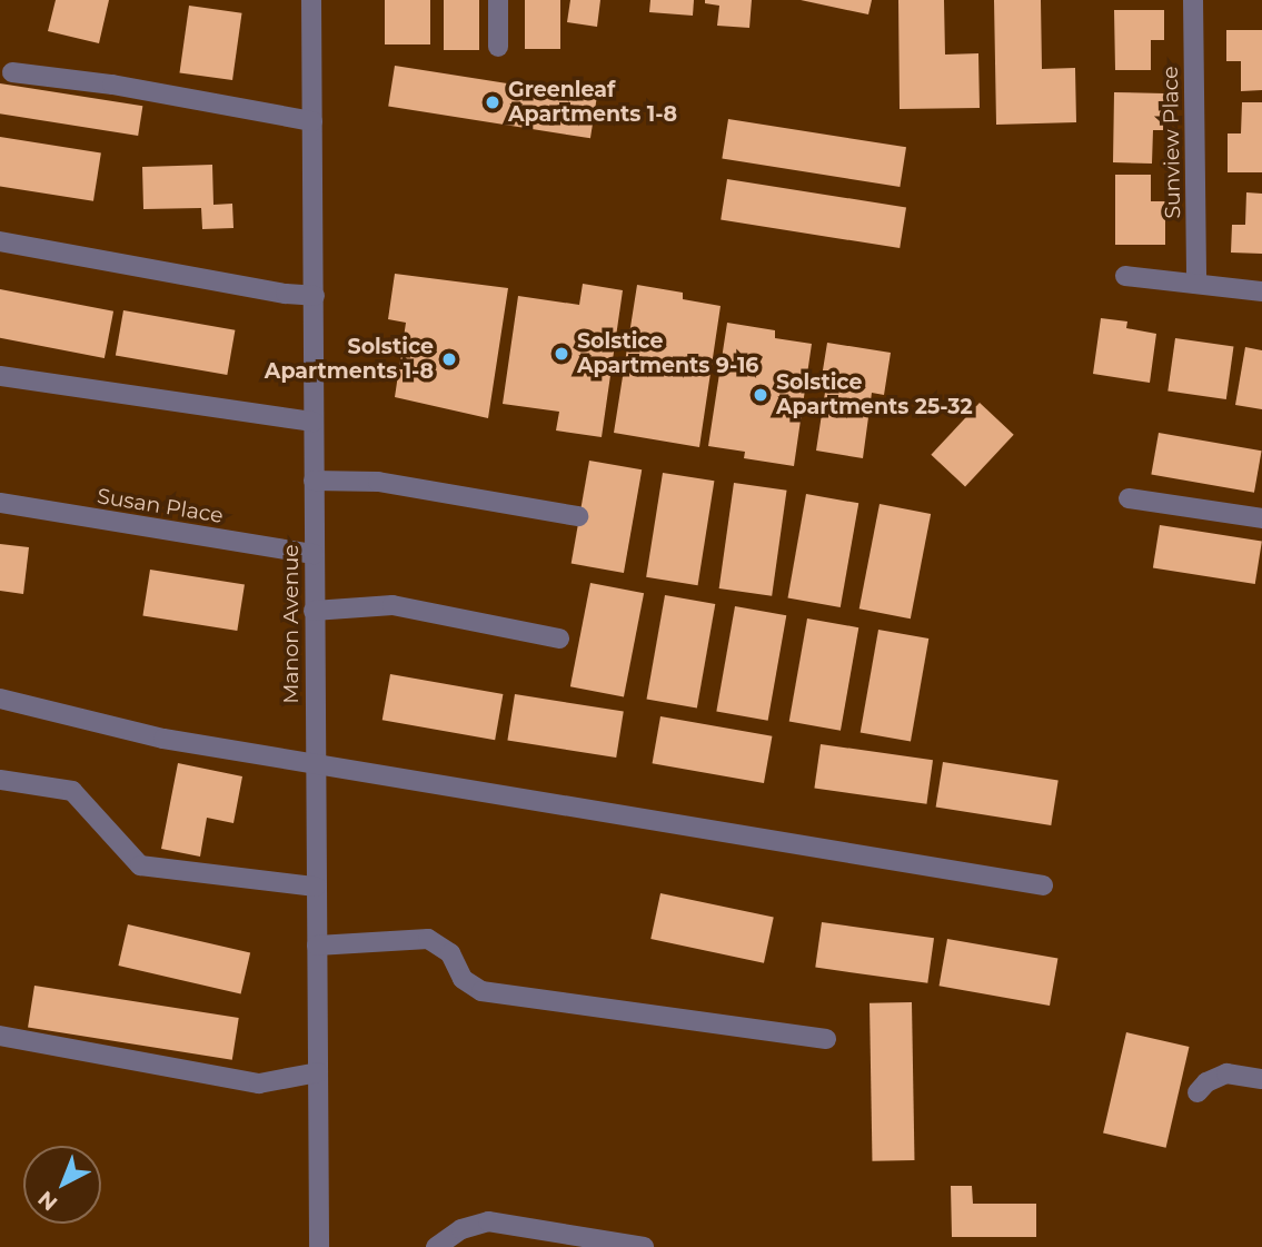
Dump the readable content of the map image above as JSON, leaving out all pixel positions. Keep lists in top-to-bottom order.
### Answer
{
  "streets": {
    "street": ["Sunview Place", "Susan Place", "Manon Avenue"]
  },
  "crossings": [
    ["Susan Place", "Manon Avenue"]
  ],
  "places": [
    "Greenleaf Apartments 1-8",
    "Solstice Apartments 9-16",
    "Solstice Apartments 1-8",
    "Solstice Apartments 25-32"
  ],
  "north": "bottom left"
}
